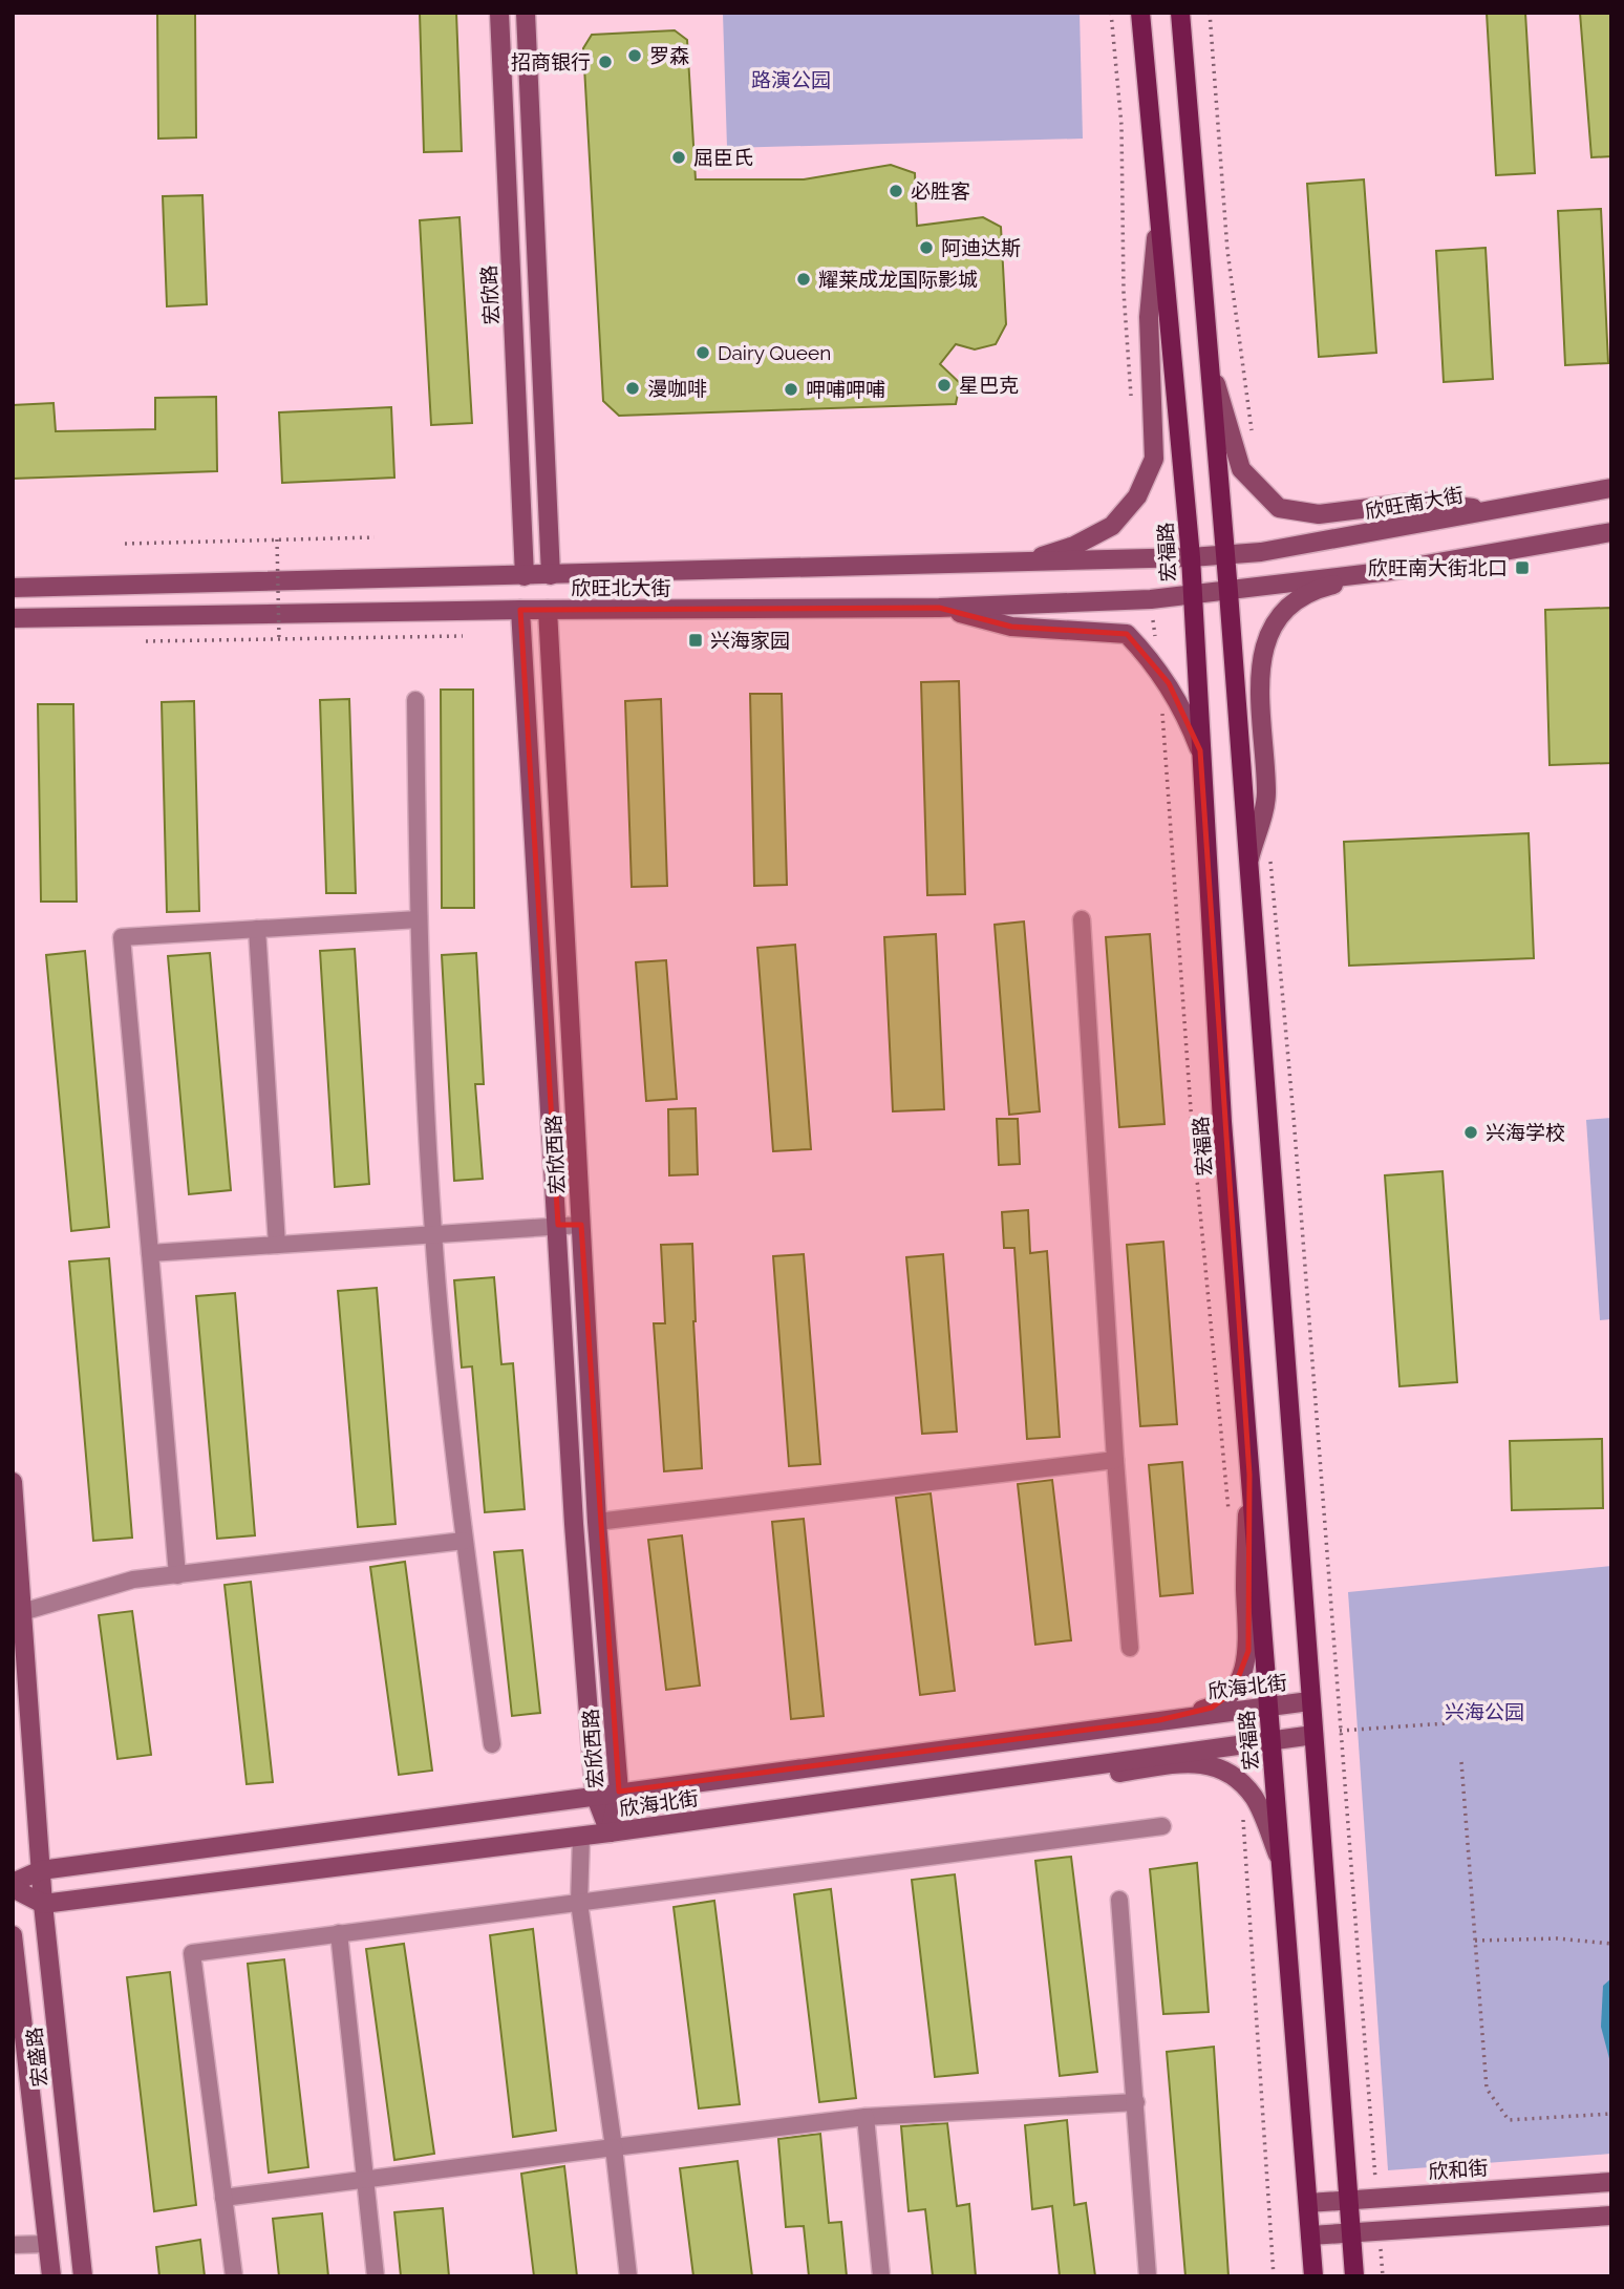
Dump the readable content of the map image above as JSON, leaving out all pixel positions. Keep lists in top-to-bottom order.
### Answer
{
  "streets": {
    "main road": ["宏福路"],
    "street": [
      "宏欣路",
      "欣旺南大街",
      "欣旺北大街",
      "宏欣西路",
      "欣海北街",
      "宏盛路",
      "欣和街"
    ]
  },
  "crossings": [
    ["宏欣路", "欣旺北大街"],
    ["欣旺南大街", "欣旺北大街"],
    ["宏福路", "欣旺北大街"],
    ["宏福路", "欣海北街"],
    ["宏福路", "欣和街"],
    ["欣旺北大街", "宏欣西路"],
    ["宏欣西路", "欣海北街"],
    ["欣海北街", "宏盛路"]
  ],
  "parks": ["路演公园", "兴海公园"],
  "places": {
    "other": [
      "罗森",
      "招商银行",
      "屈臣氏",
      "必胜客",
      "阿迪达斯",
      "耀莱成龙国际影城",
      "Dairy Queen",
      "星巴克",
      "漫咖啡",
      "呷哺呷哺",
      "兴海学校"
    ],
    "transit": ["欣旺南大街北口", "兴海家园"]
  }
}
